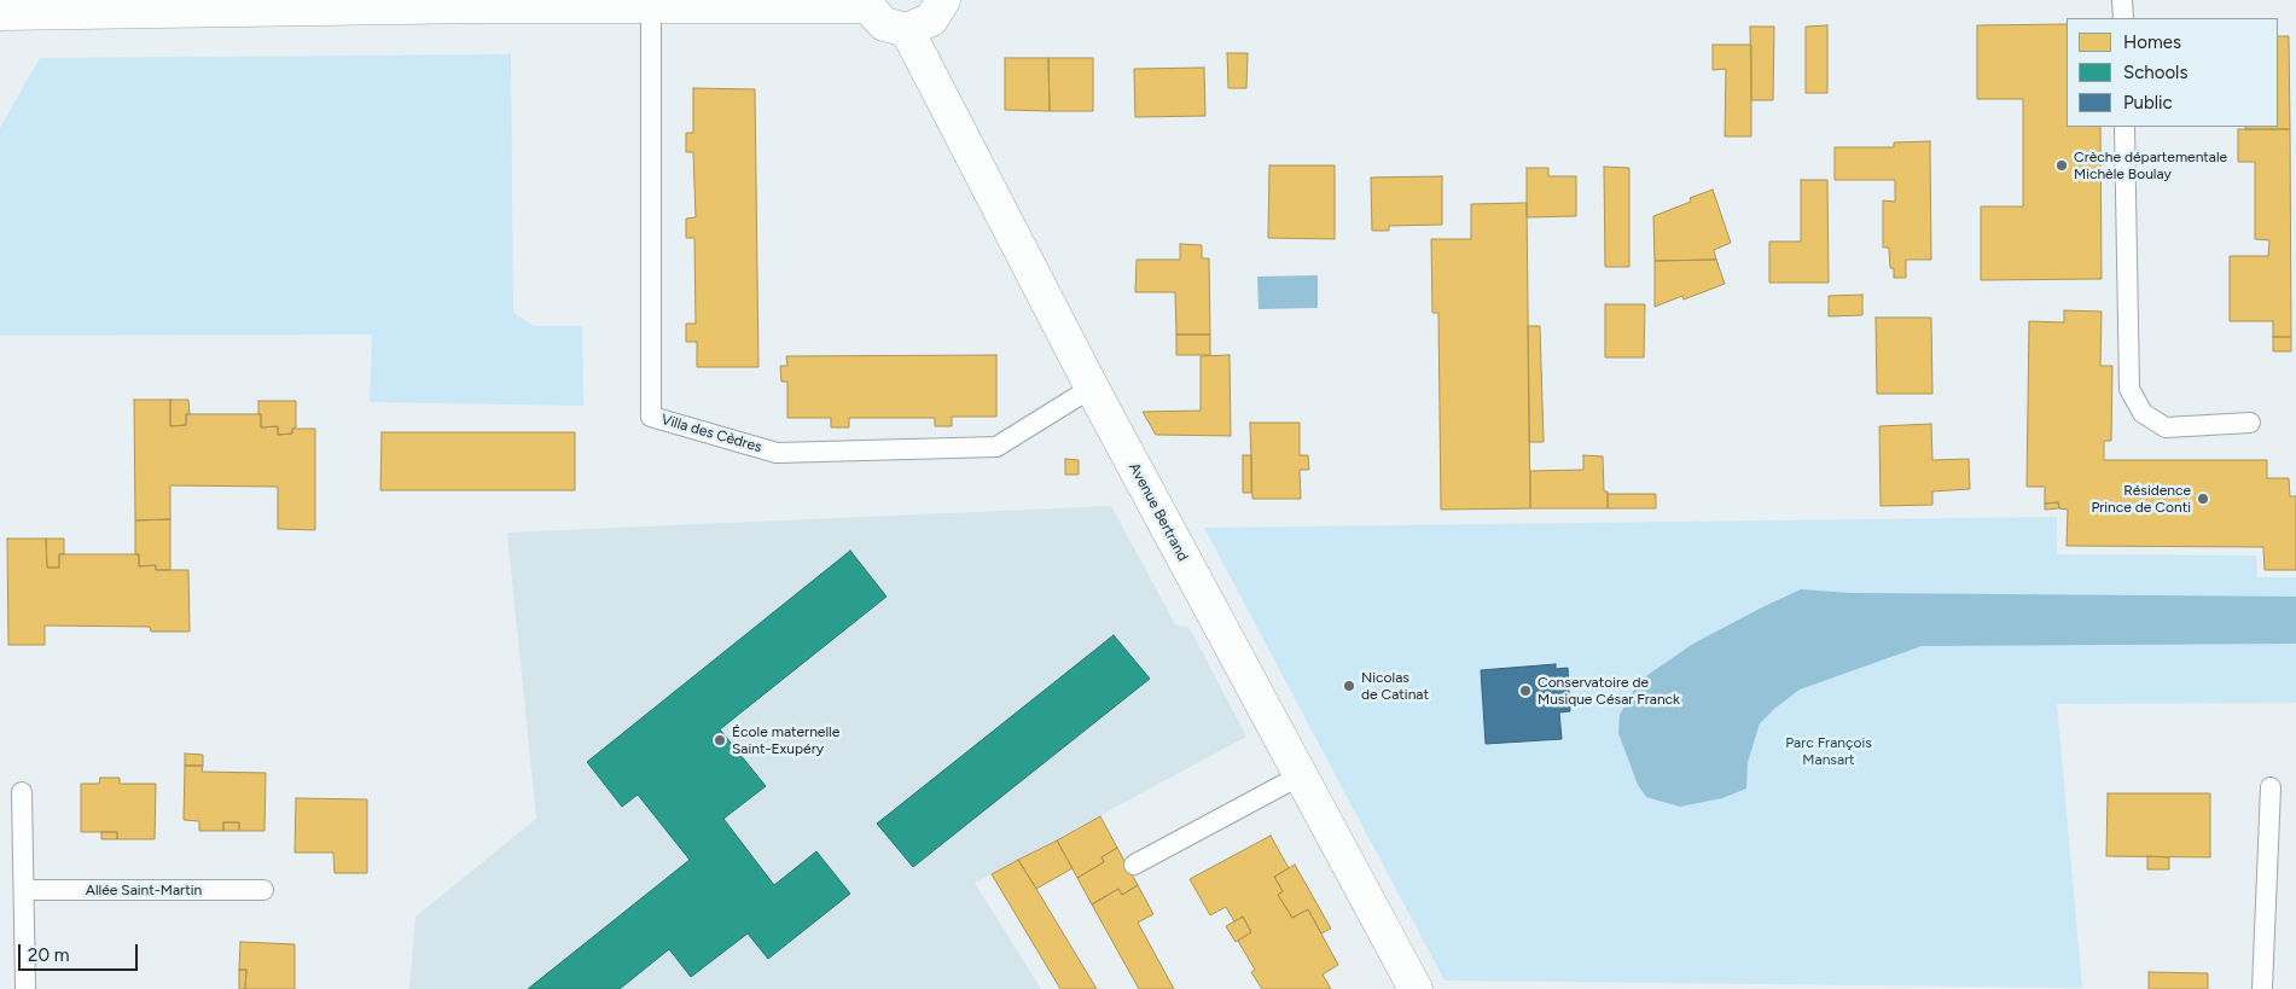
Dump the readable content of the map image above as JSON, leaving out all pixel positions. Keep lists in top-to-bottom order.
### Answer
{
  "streets": {
    "street": ["Avenue Bertrand"],
    "lane": ["Villa des Cèdres", "Allée Saint-Martin"]
  },
  "crossings": [
    ["Villa des Cèdres", "Avenue Bertrand"]
  ],
  "parks": ["Parc François Mansart"],
  "places": [
    "Crèche départementale Michèle Boulay",
    "Résidence Prince de Conti",
    "Nicolas de Catinat",
    "Conservatoire de Musique César Franck",
    "École maternelle Saint-Exupéry"
  ],
  "legend": ["Homes", "Schools", "Public"],
  "scale_bar": "20 m"
}
